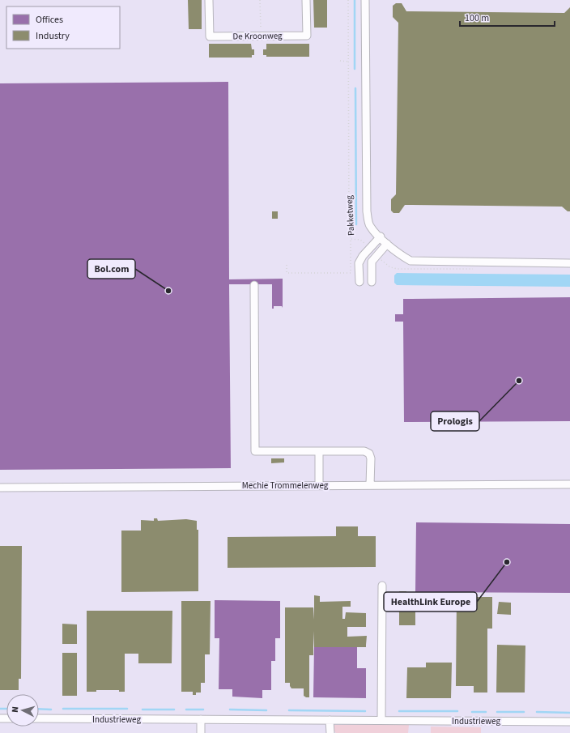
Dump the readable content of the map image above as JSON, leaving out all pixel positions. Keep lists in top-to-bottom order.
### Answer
{
  "streets": {
    "street": [
      "De Kroonweg",
      "Pakketweg",
      "Mechie Trommelenweg",
      "Industrieweg"
    ]
  },
  "places": ["Bol.com", "Prologis", "HealthLink Europe"],
  "legend": ["Offices", "Industry"],
  "scale_bar": "100 m",
  "north": "left"
}
